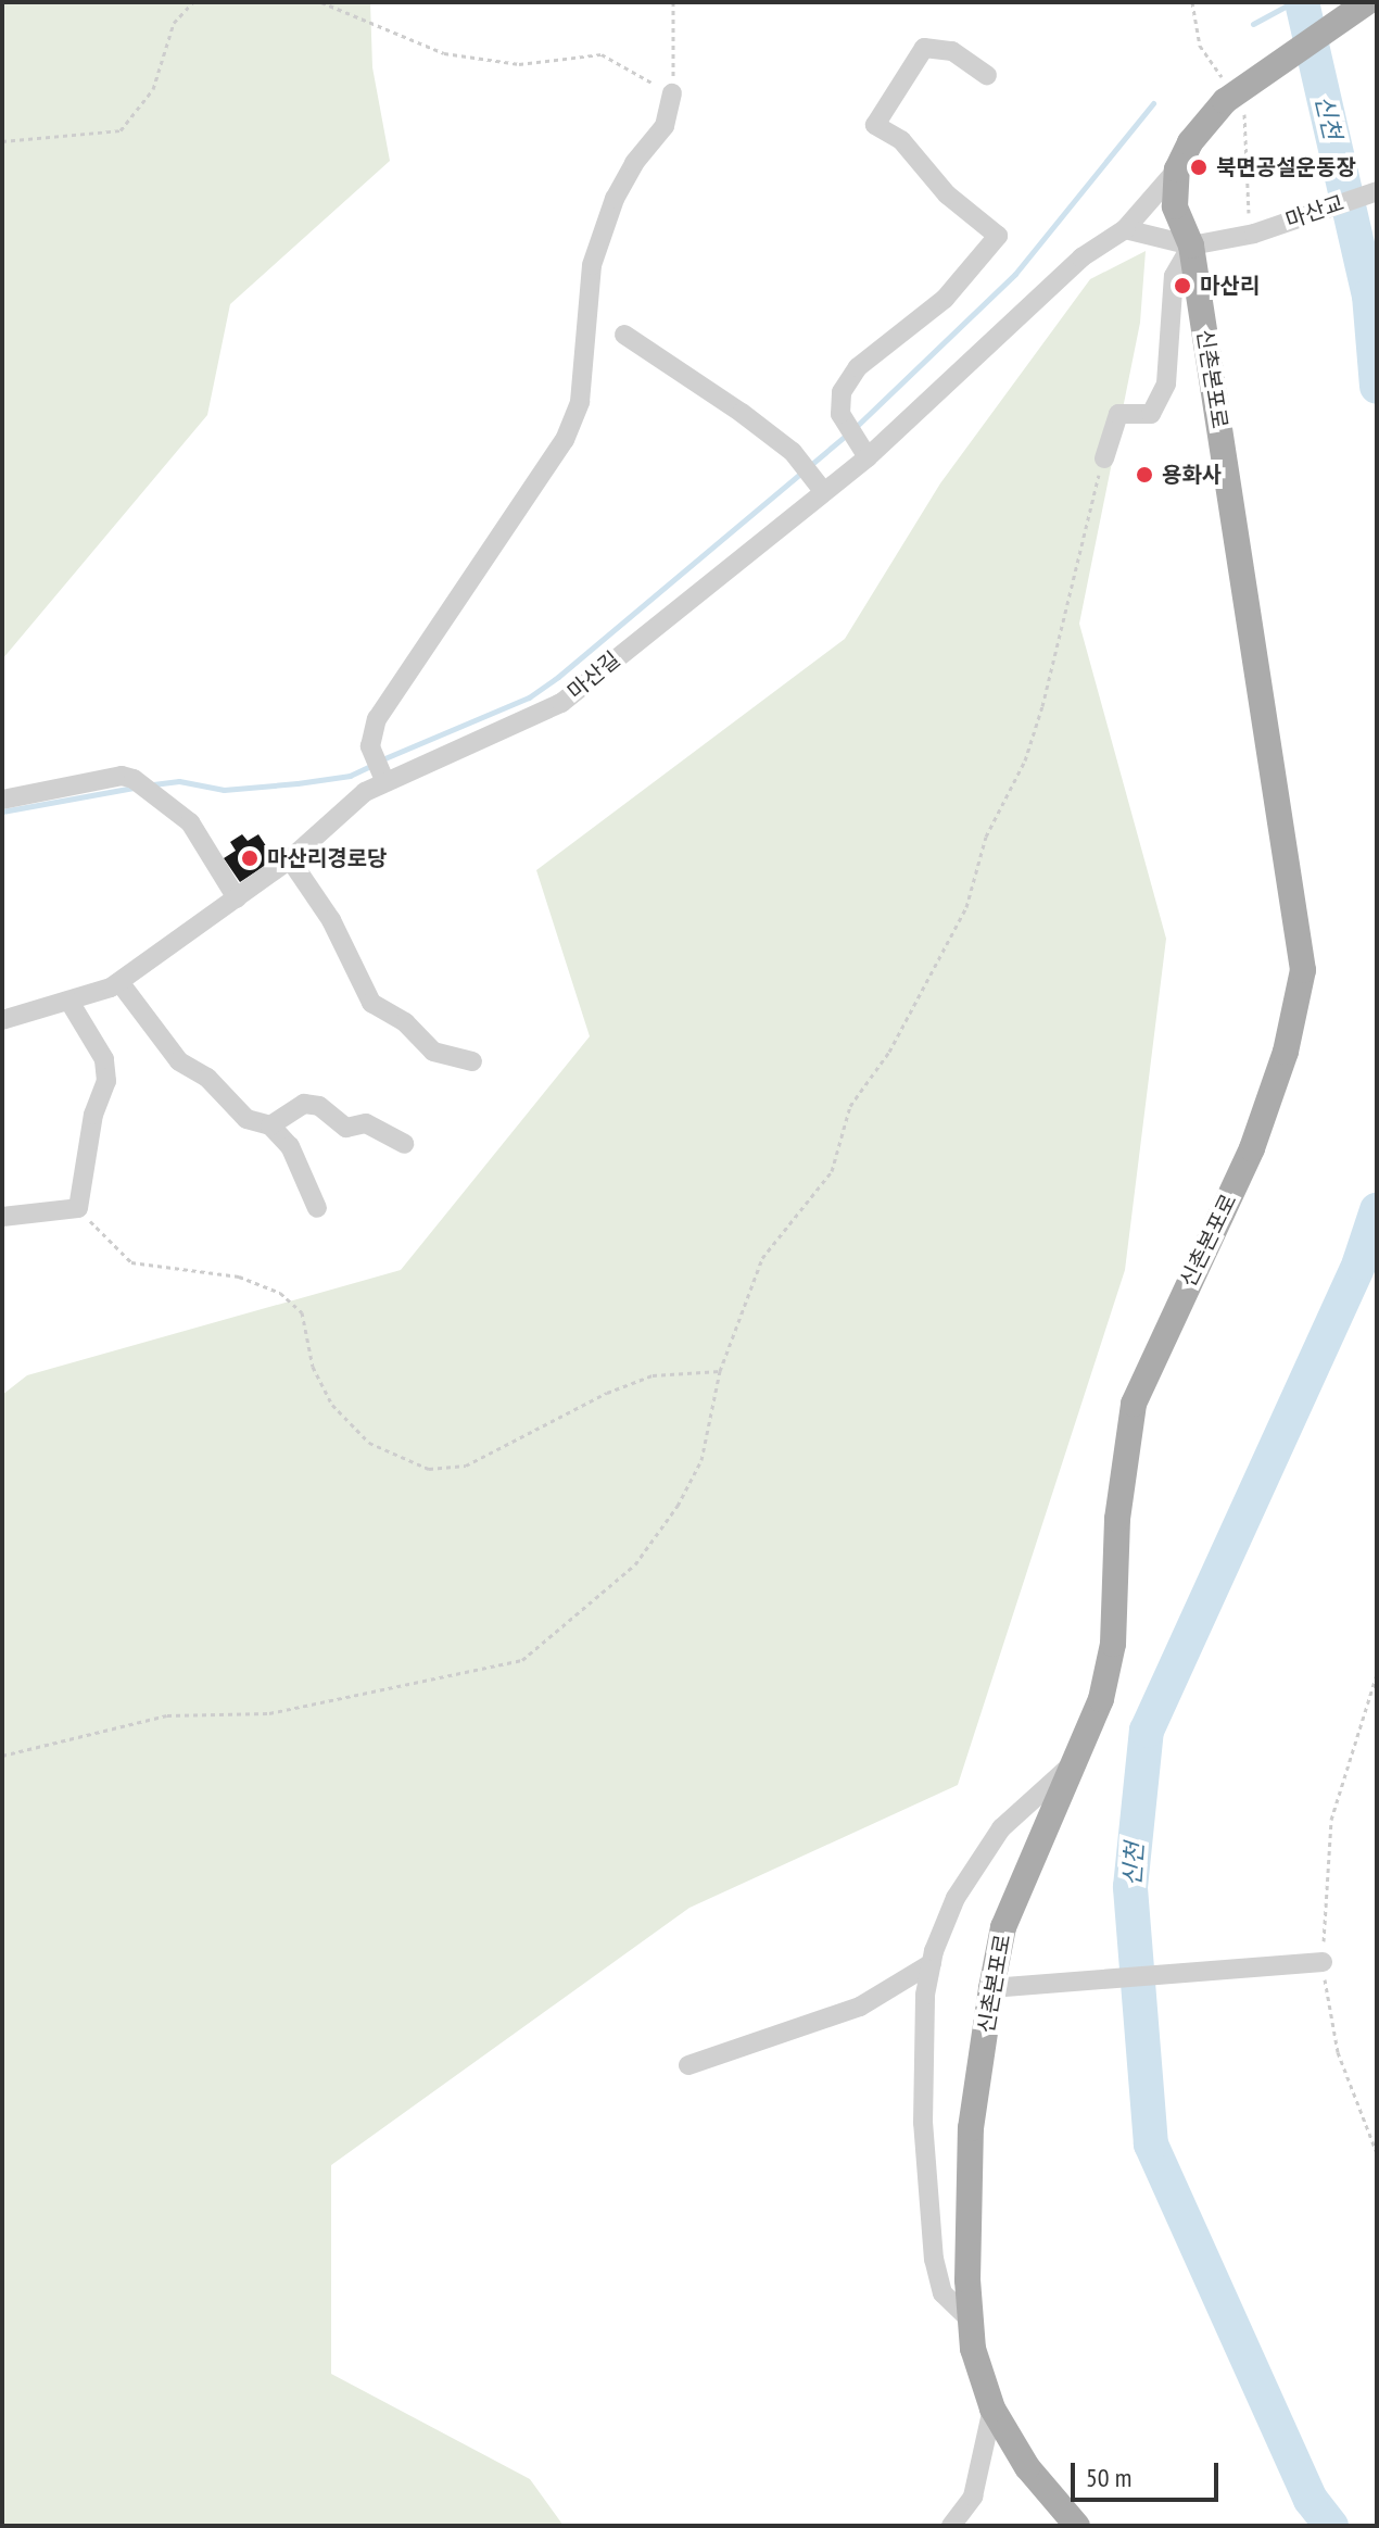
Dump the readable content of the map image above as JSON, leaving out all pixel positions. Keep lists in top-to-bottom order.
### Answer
{
  "streets": {
    "main road": ["신촌본포로"],
    "street": ["마산교", "마산길"]
  },
  "crossings": [
    ["마산교", "신촌본포로"],
    ["신촌본포로", "마산길"]
  ],
  "water": ["신천"],
  "places": [
    "북면공설운동장",
    "마산리",
    "용화사",
    "마산리경로당"
  ],
  "scale_bar": "50 m"
}
